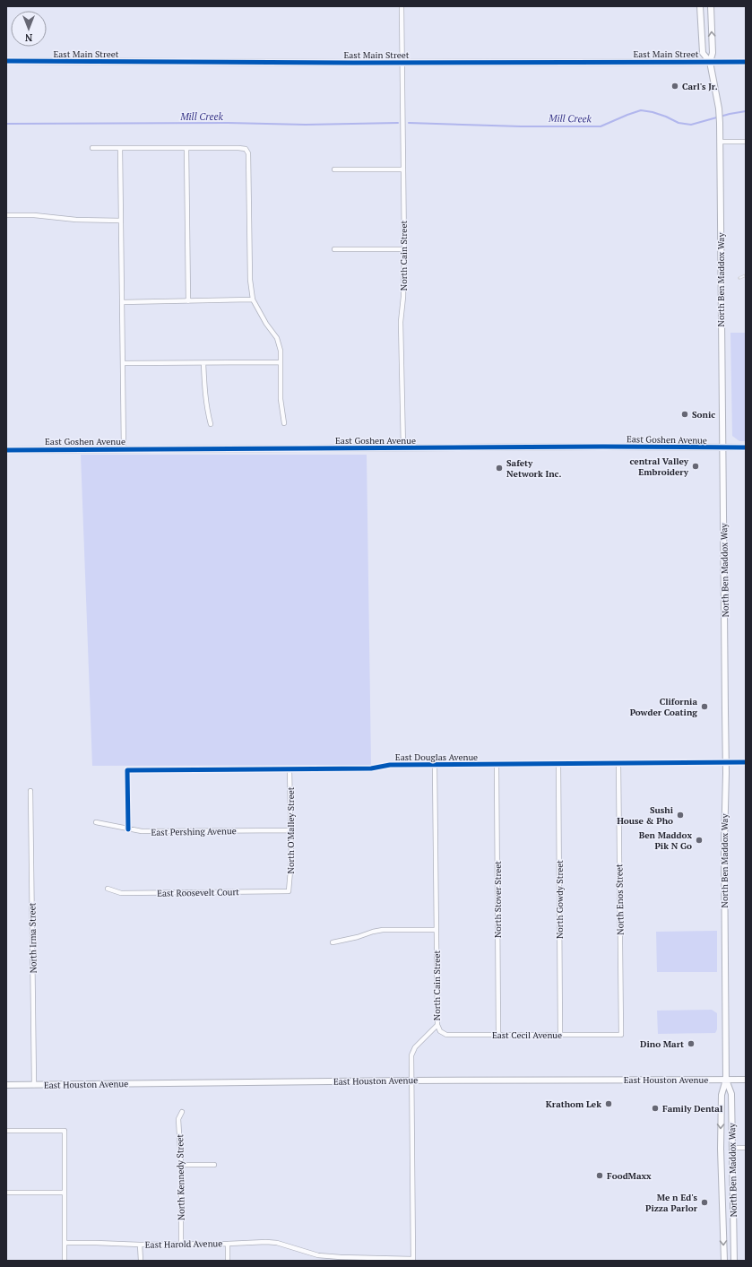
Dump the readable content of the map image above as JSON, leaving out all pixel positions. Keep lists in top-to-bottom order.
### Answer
{
  "streets": {
    "main road": [
      "East Main Street",
      "North Ben Maddox Way",
      "East Goshen Avenue",
      "East Houston Avenue"
    ],
    "street": [
      "North Cain Street",
      "East Douglas Avenue",
      "North O'Malley Street",
      "East Pershing Avenue",
      "East Roosevelt Court",
      "North Stover Street",
      "North Gowdy Street",
      "North Enos Street",
      "North Irma Street",
      "East Cecil Avenue",
      "North Kennedy Street",
      "East Harold Avenue"
    ]
  },
  "crossings": [
    ["East Main Street", "North Cain Street"],
    ["East Main Street", "North Ben Maddox Way"],
    ["North Cain Street", "East Goshen Avenue"],
    ["North Cain Street", "East Douglas Avenue"],
    ["North Cain Street", "East Cecil Avenue"],
    ["North Cain Street", "East Houston Avenue"],
    ["North Cain Street", "East Harold Avenue"],
    ["North Ben Maddox Way", "East Goshen Avenue"],
    ["North Ben Maddox Way", "East Douglas Avenue"],
    ["North Ben Maddox Way", "East Houston Avenue"],
    ["East Douglas Avenue", "North O'Malley Street"],
    ["East Douglas Avenue", "East Pershing Avenue"],
    ["East Douglas Avenue", "North Stover Street"],
    ["East Douglas Avenue", "North Gowdy Street"],
    ["East Douglas Avenue", "North Enos Street"],
    ["North O'Malley Street", "East Pershing Avenue"],
    ["North O'Malley Street", "East Roosevelt Court"],
    ["North Stover Street", "East Cecil Avenue"],
    ["North Gowdy Street", "East Cecil Avenue"],
    ["North Enos Street", "East Cecil Avenue"],
    ["North Irma Street", "East Houston Avenue"],
    ["North Kennedy Street", "East Harold Avenue"]
  ],
  "water": ["Mill Creek"],
  "places": [
    "Carl's Jr.",
    "Sonic",
    "central Valley Embroidery",
    "Safety Network Inc.",
    "Clifornia Powder Coating",
    "Sushi House & Pho",
    "Ben Maddox Pik N Go",
    "Dino Mart",
    "Krathom Lek",
    "Family Dental",
    "FoodMaxx",
    "Me n Ed's Pizza Parlor"
  ],
  "north": "bottom"
}
